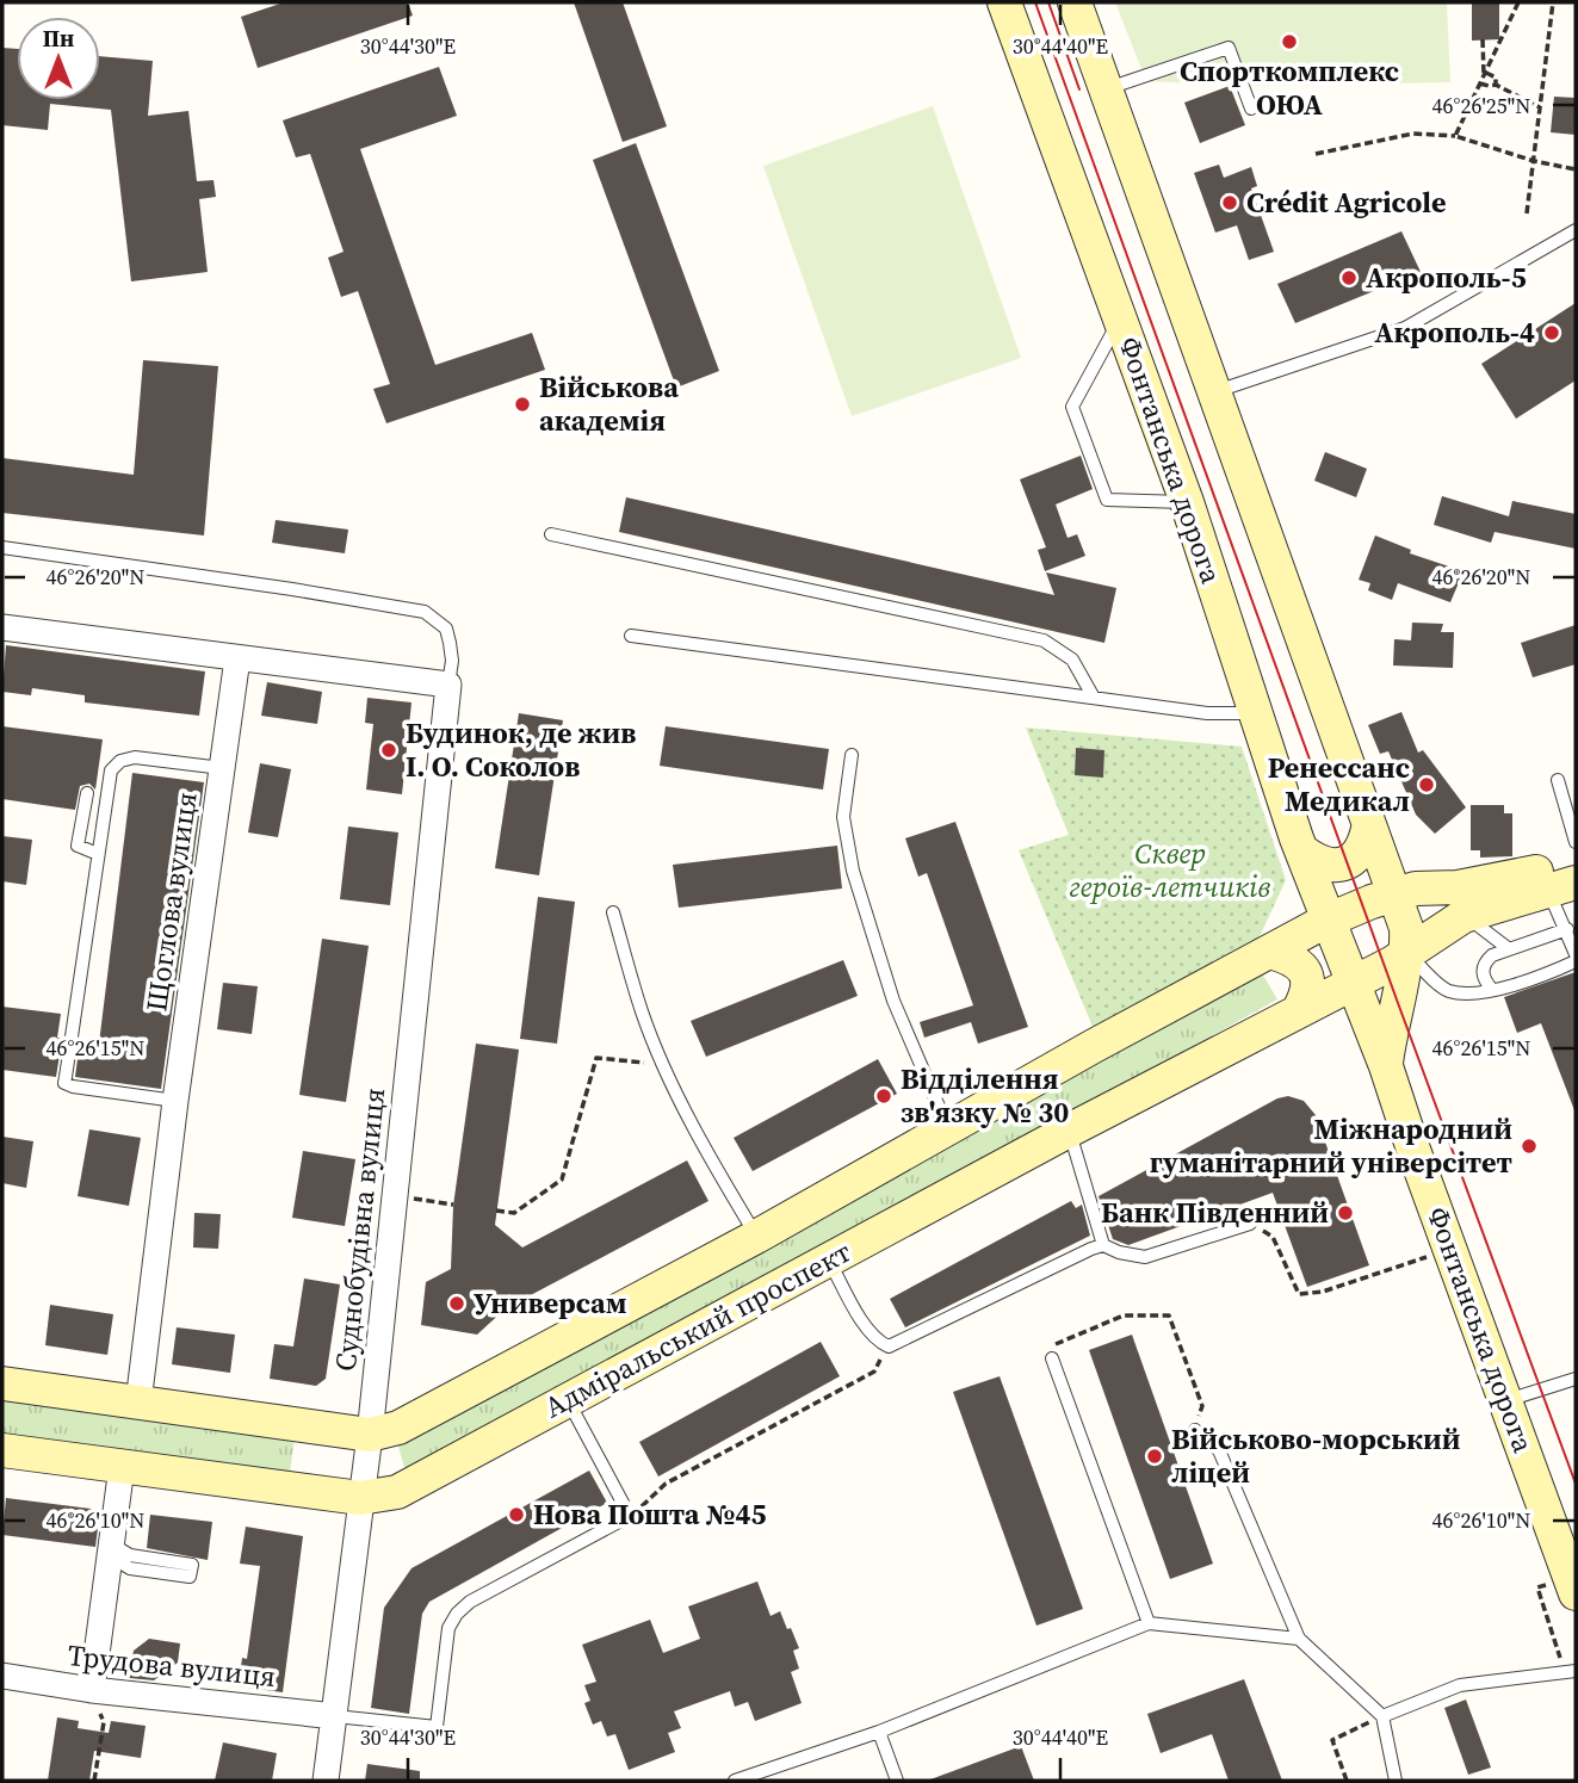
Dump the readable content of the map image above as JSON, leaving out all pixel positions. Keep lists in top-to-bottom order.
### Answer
{
  "streets": {
    "main road": ["Фонтанська дорога", "Адміральський проспект"],
    "street": ["Щоглова вулиця", "Суднобудівна вулиця", "Трудова вулиця"]
  },
  "crossings": [
    ["Фонтанська дорога", "Адміральський проспект"],
    ["Щоглова вулиця", "Адміральський проспект"],
    ["Суднобудівна вулиця", "Адміральський проспект"],
    ["Суднобудівна вулиця", "Трудова вулиця"]
  ],
  "parks": ["Сквер героїв-летчиків"],
  "places": [
    "Спорткомплекс ОЮА",
    "Crédit Agricole",
    "Акрополь-5",
    "Акрополь-4",
    "Військова академія",
    "Будинок, де жив І. О. Соколов",
    "Ренессанс Медикал",
    "Відділення зв'язку № 30",
    "Міжнародний гуманітарний універсітет",
    "Банк Південний",
    "Универсам",
    "Військово-морський ліцей",
    "Нова Пошта №45"
  ],
  "north": "top",
  "coordinates": [
    "30°44'30\"E",
    "30°44'40\"E",
    "46°26'25\"N",
    "46°26'20\"N",
    "46°26'15\"N",
    "46°26'10\"N"
  ]
}
